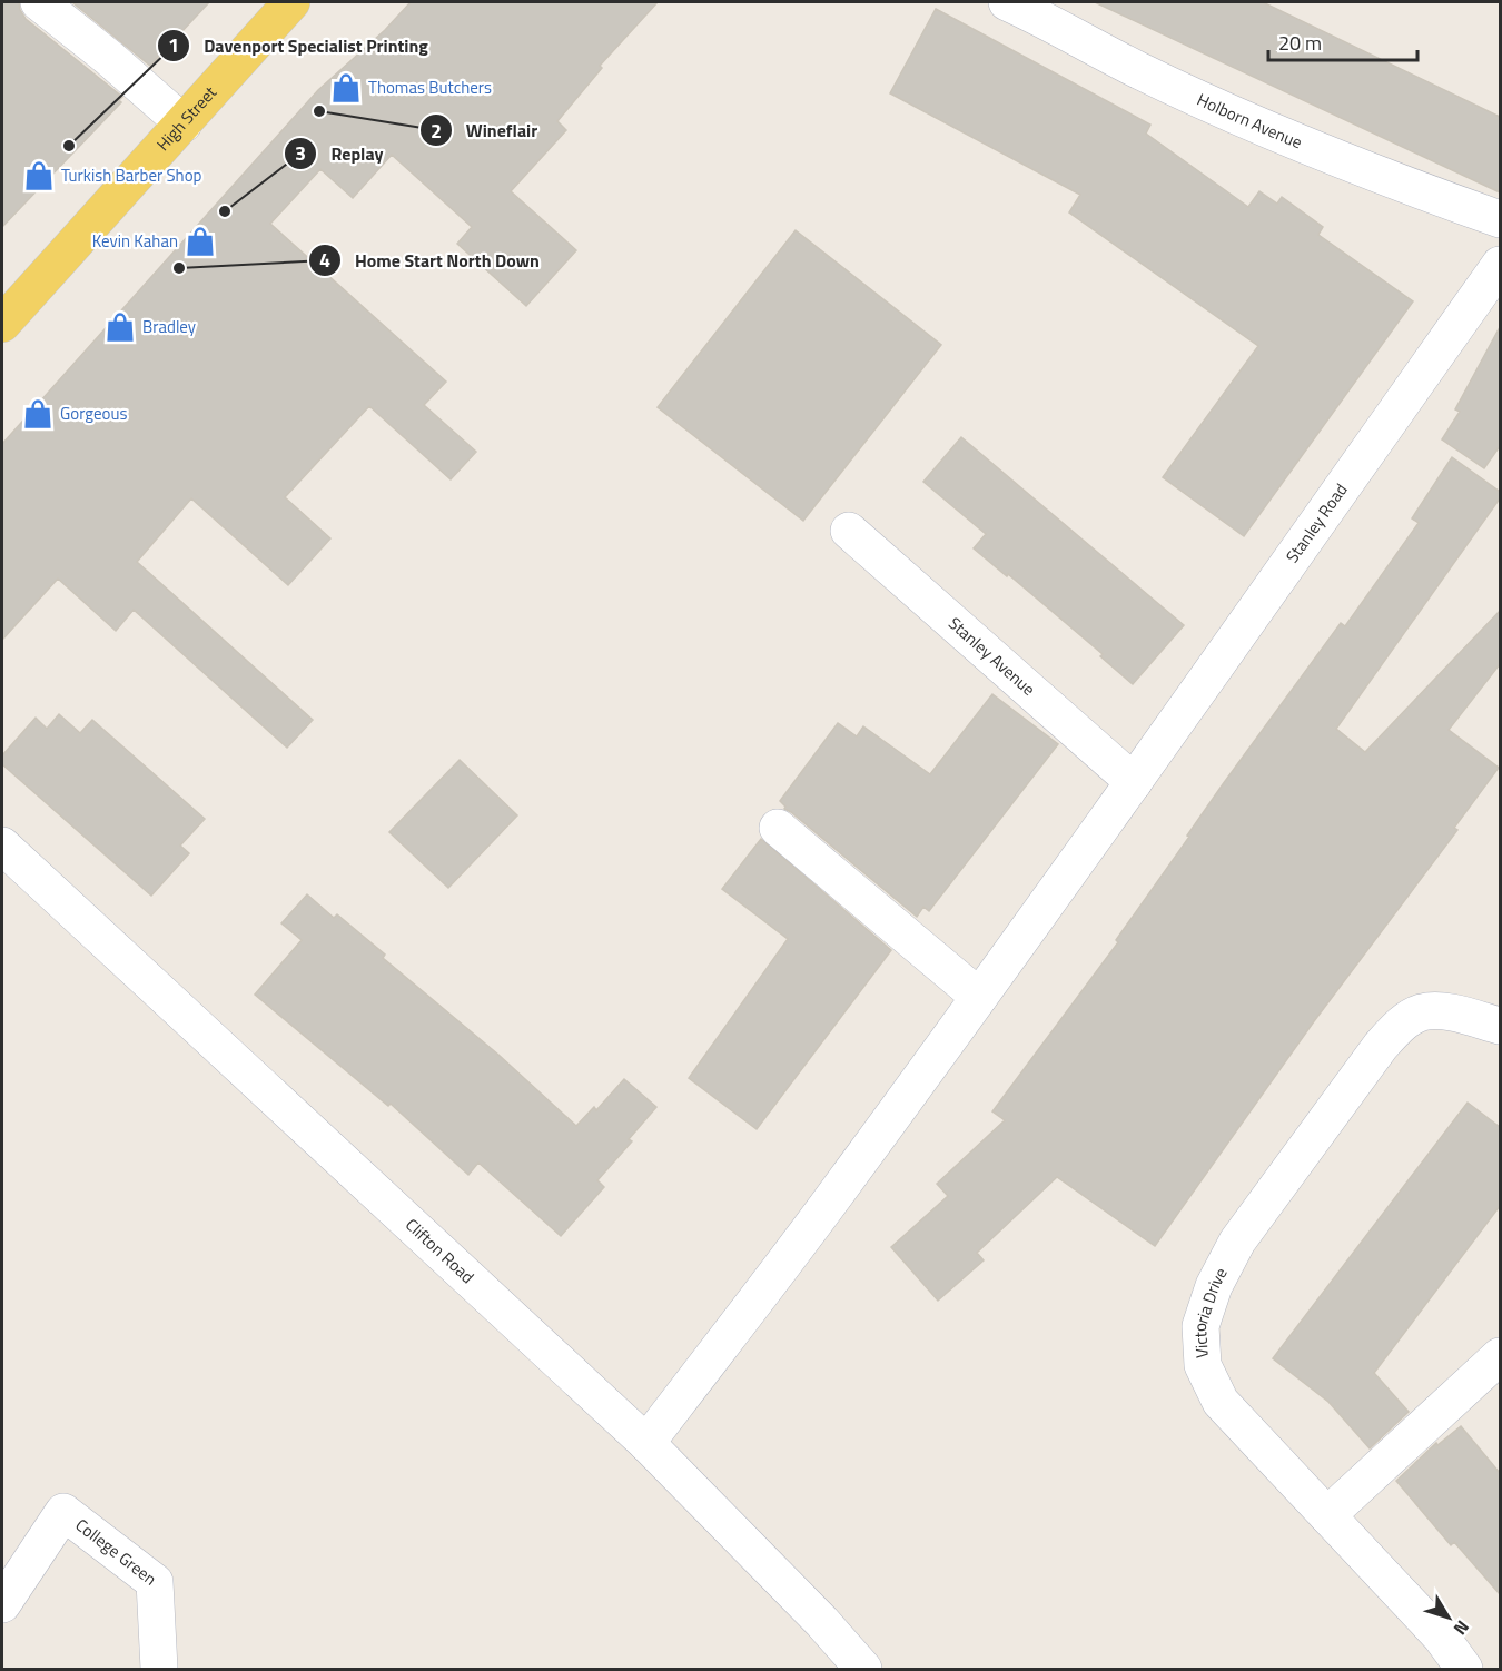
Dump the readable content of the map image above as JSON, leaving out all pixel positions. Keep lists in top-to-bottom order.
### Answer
{
  "streets": {
    "main road": ["High Street"],
    "street": [
      "Holborn Avenue",
      "Stanley Road",
      "Stanley Avenue",
      "Clifton Road",
      "Victoria Drive",
      "College Green"
    ]
  },
  "crossings": [
    ["Stanley Road", "Stanley Avenue"],
    ["Stanley Road", "Clifton Road"]
  ],
  "places": {
    "shop": [
      "Thomas Butchers",
      "Turkish Barber Shop",
      "Kevin Kahan",
      "Bradley",
      "Gorgeous"
    ],
    "other": [
      "Wineflair",
      "Davenport Specialist Printing",
      "Replay",
      "Home Start North Down"
    ]
  },
  "scale_bar": "20 m",
  "north": "bottom right"
}
